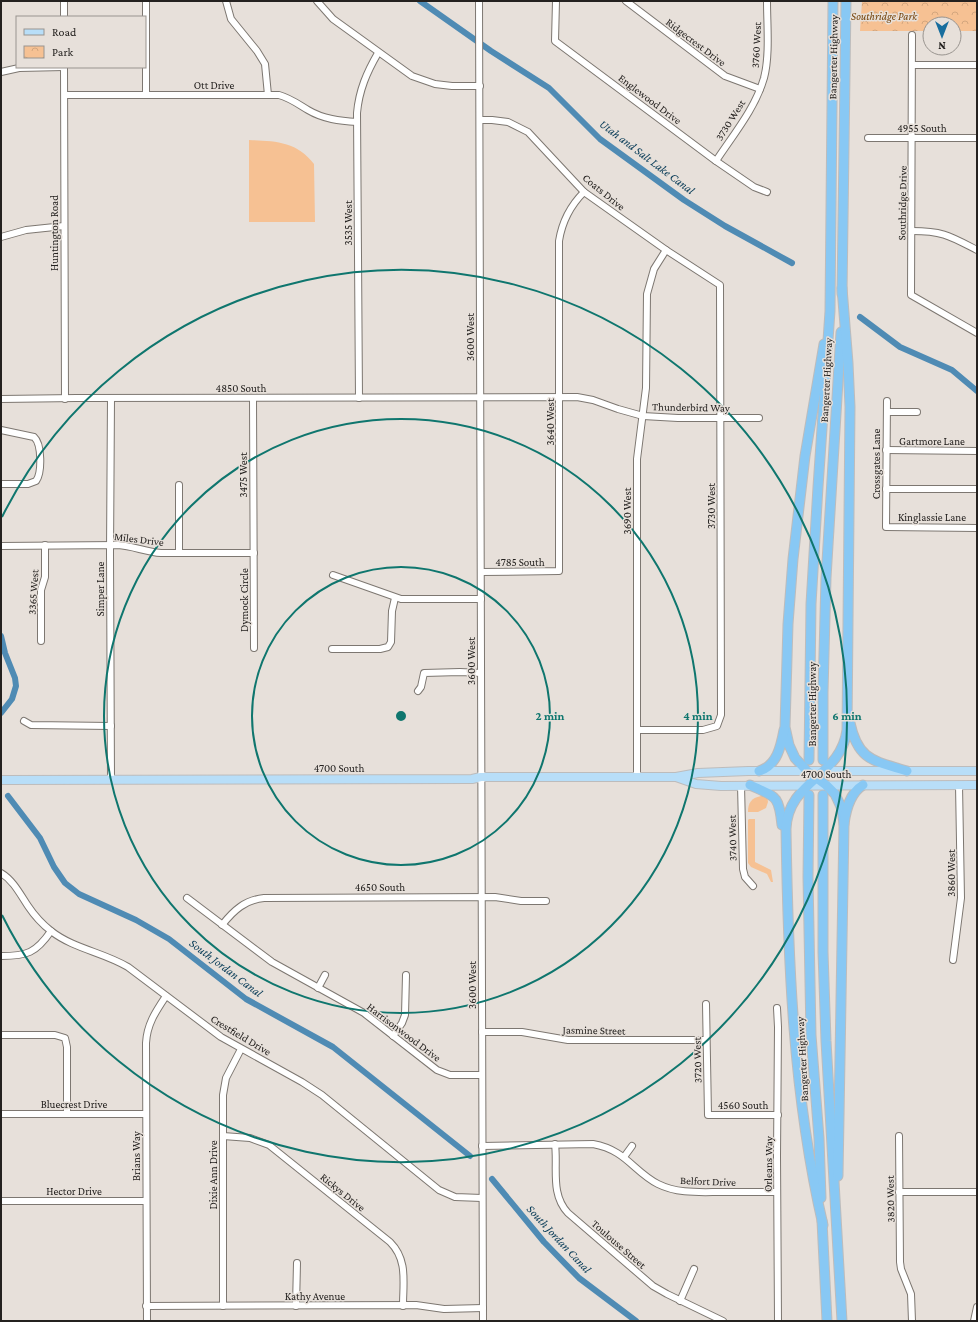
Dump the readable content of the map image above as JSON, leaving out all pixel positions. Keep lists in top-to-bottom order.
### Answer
{
  "streets": {
    "highway": ["Bangerter Highway"],
    "main road": ["4700 South"],
    "street": [
      "Ridgecrest Drive",
      "3760 West",
      "Ott Drive",
      "Englewood Drive",
      "3730 West",
      "4955 South",
      "Coats Drive",
      "Southridge Drive",
      "3535 West",
      "Huntington Road",
      "3600 West",
      "4850 South",
      "Thunderbird Way",
      "3640 West",
      "Gartmore Lane",
      "Crossgates Lane",
      "3475 West",
      "3690 West",
      "Kinglassie Lane",
      "Miles Drive",
      "4785 South",
      "Simper Lane",
      "3365 West",
      "Dymock Circle",
      "3740 West",
      "3860 West",
      "4650 South",
      "Jasmine Street",
      "Harrisonwood Drive",
      "Crestfield Drive",
      "3720 West",
      "Bluecrest Drive",
      "4560 South",
      "Brians Way",
      "Orleans Way",
      "Dixie Ann Drive",
      "Belfort Drive",
      "Hector Drive",
      "Rickys Drive",
      "3820 West",
      "Toulouse Street",
      "Kathy Avenue"
    ]
  },
  "crossings": [
    ["Ridgecrest Drive", "3760 West"],
    ["Ridgecrest Drive", "3730 West"],
    ["3760 West", "3730 West"],
    ["Ott Drive", "3535 West"],
    ["Ott Drive", "Huntington Road"],
    ["Englewood Drive", "3730 West"],
    ["3730 West", "Coats Drive"],
    ["3730 West", "Thunderbird Way"],
    ["3730 West", "3690 West"],
    ["4955 South", "Southridge Drive"],
    ["Coats Drive", "3600 West"],
    ["Coats Drive", "3640 West"],
    ["Coats Drive", "3690 West"],
    ["3535 West", "4850 South"],
    ["Huntington Road", "4850 South"],
    ["3600 West", "4850 South"],
    ["3600 West", "Thunderbird Way"],
    ["3600 West", "4785 South"],
    ["3600 West", "4700 South"],
    ["3600 West", "4650 South"],
    ["3600 West", "Jasmine Street"],
    ["3600 West", "Harrisonwood Drive"],
    ["3600 West", "Crestfield Drive"],
    ["3600 West", "Belfort Drive"],
    ["3600 West", "Kathy Avenue"],
    ["4850 South", "Thunderbird Way"],
    ["4850 South", "3475 West"],
    ["4850 South", "Simper Lane"],
    ["Thunderbird Way", "3640 West"],
    ["Thunderbird Way", "3690 West"],
    ["3640 West", "4785 South"],
    ["Gartmore Lane", "Crossgates Lane"],
    ["Crossgates Lane", "Kinglassie Lane"],
    ["3475 West", "Miles Drive"],
    ["3475 West", "Dymock Circle"],
    ["3690 West", "4700 South"],
    ["Miles Drive", "Simper Lane"],
    ["Miles Drive", "3365 West"],
    ["Miles Drive", "Dymock Circle"],
    ["Simper Lane", "4700 South"],
    ["4700 South", "3740 West"],
    ["4700 South", "3860 West"],
    ["4650 South", "Harrisonwood Drive"],
    ["Jasmine Street", "3720 West"],
    ["Crestfield Drive", "Brians Way"],
    ["Crestfield Drive", "Dixie Ann Drive"],
    ["3720 West", "4560 South"],
    ["Bluecrest Drive", "Brians Way"],
    ["4560 South", "Orleans Way"],
    ["Brians Way", "Hector Drive"],
    ["Brians Way", "Kathy Avenue"],
    ["Orleans Way", "Belfort Drive"],
    ["Dixie Ann Drive", "Rickys Drive"],
    ["Dixie Ann Drive", "Kathy Avenue"],
    ["Belfort Drive", "Toulouse Street"],
    ["Rickys Drive", "Kathy Avenue"]
  ],
  "water": ["Utah and Salt Lake Canal", "South Jordan Canal"],
  "parks": ["Southridge Park"],
  "legend": ["Road", "Park"],
  "north": "bottom",
  "rings": ["2 min", "4 min", "6 min"]
}
